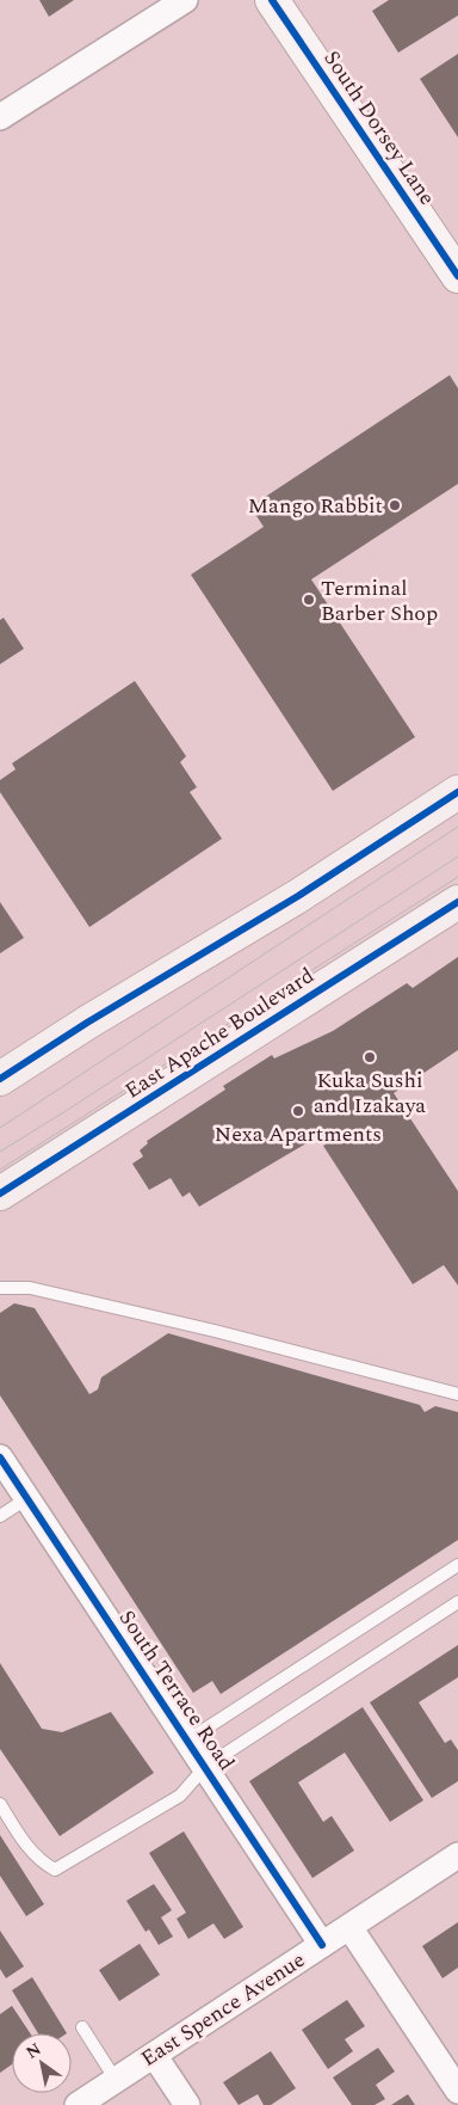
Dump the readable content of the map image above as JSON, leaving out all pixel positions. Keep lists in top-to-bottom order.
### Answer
{
  "streets": {
    "main road": ["East Apache Boulevard"],
    "street": ["South Dorsey Lane", "South Terrace Road", "East Spence Avenue"]
  },
  "crossings": [
    ["South Terrace Road", "East Spence Avenue"]
  ],
  "places": [
    "Mango Rabbit",
    "Terminal Barber Shop",
    "Kuka Sushi and Izakaya",
    "Nexa Apartments"
  ],
  "north": "top left"
}
